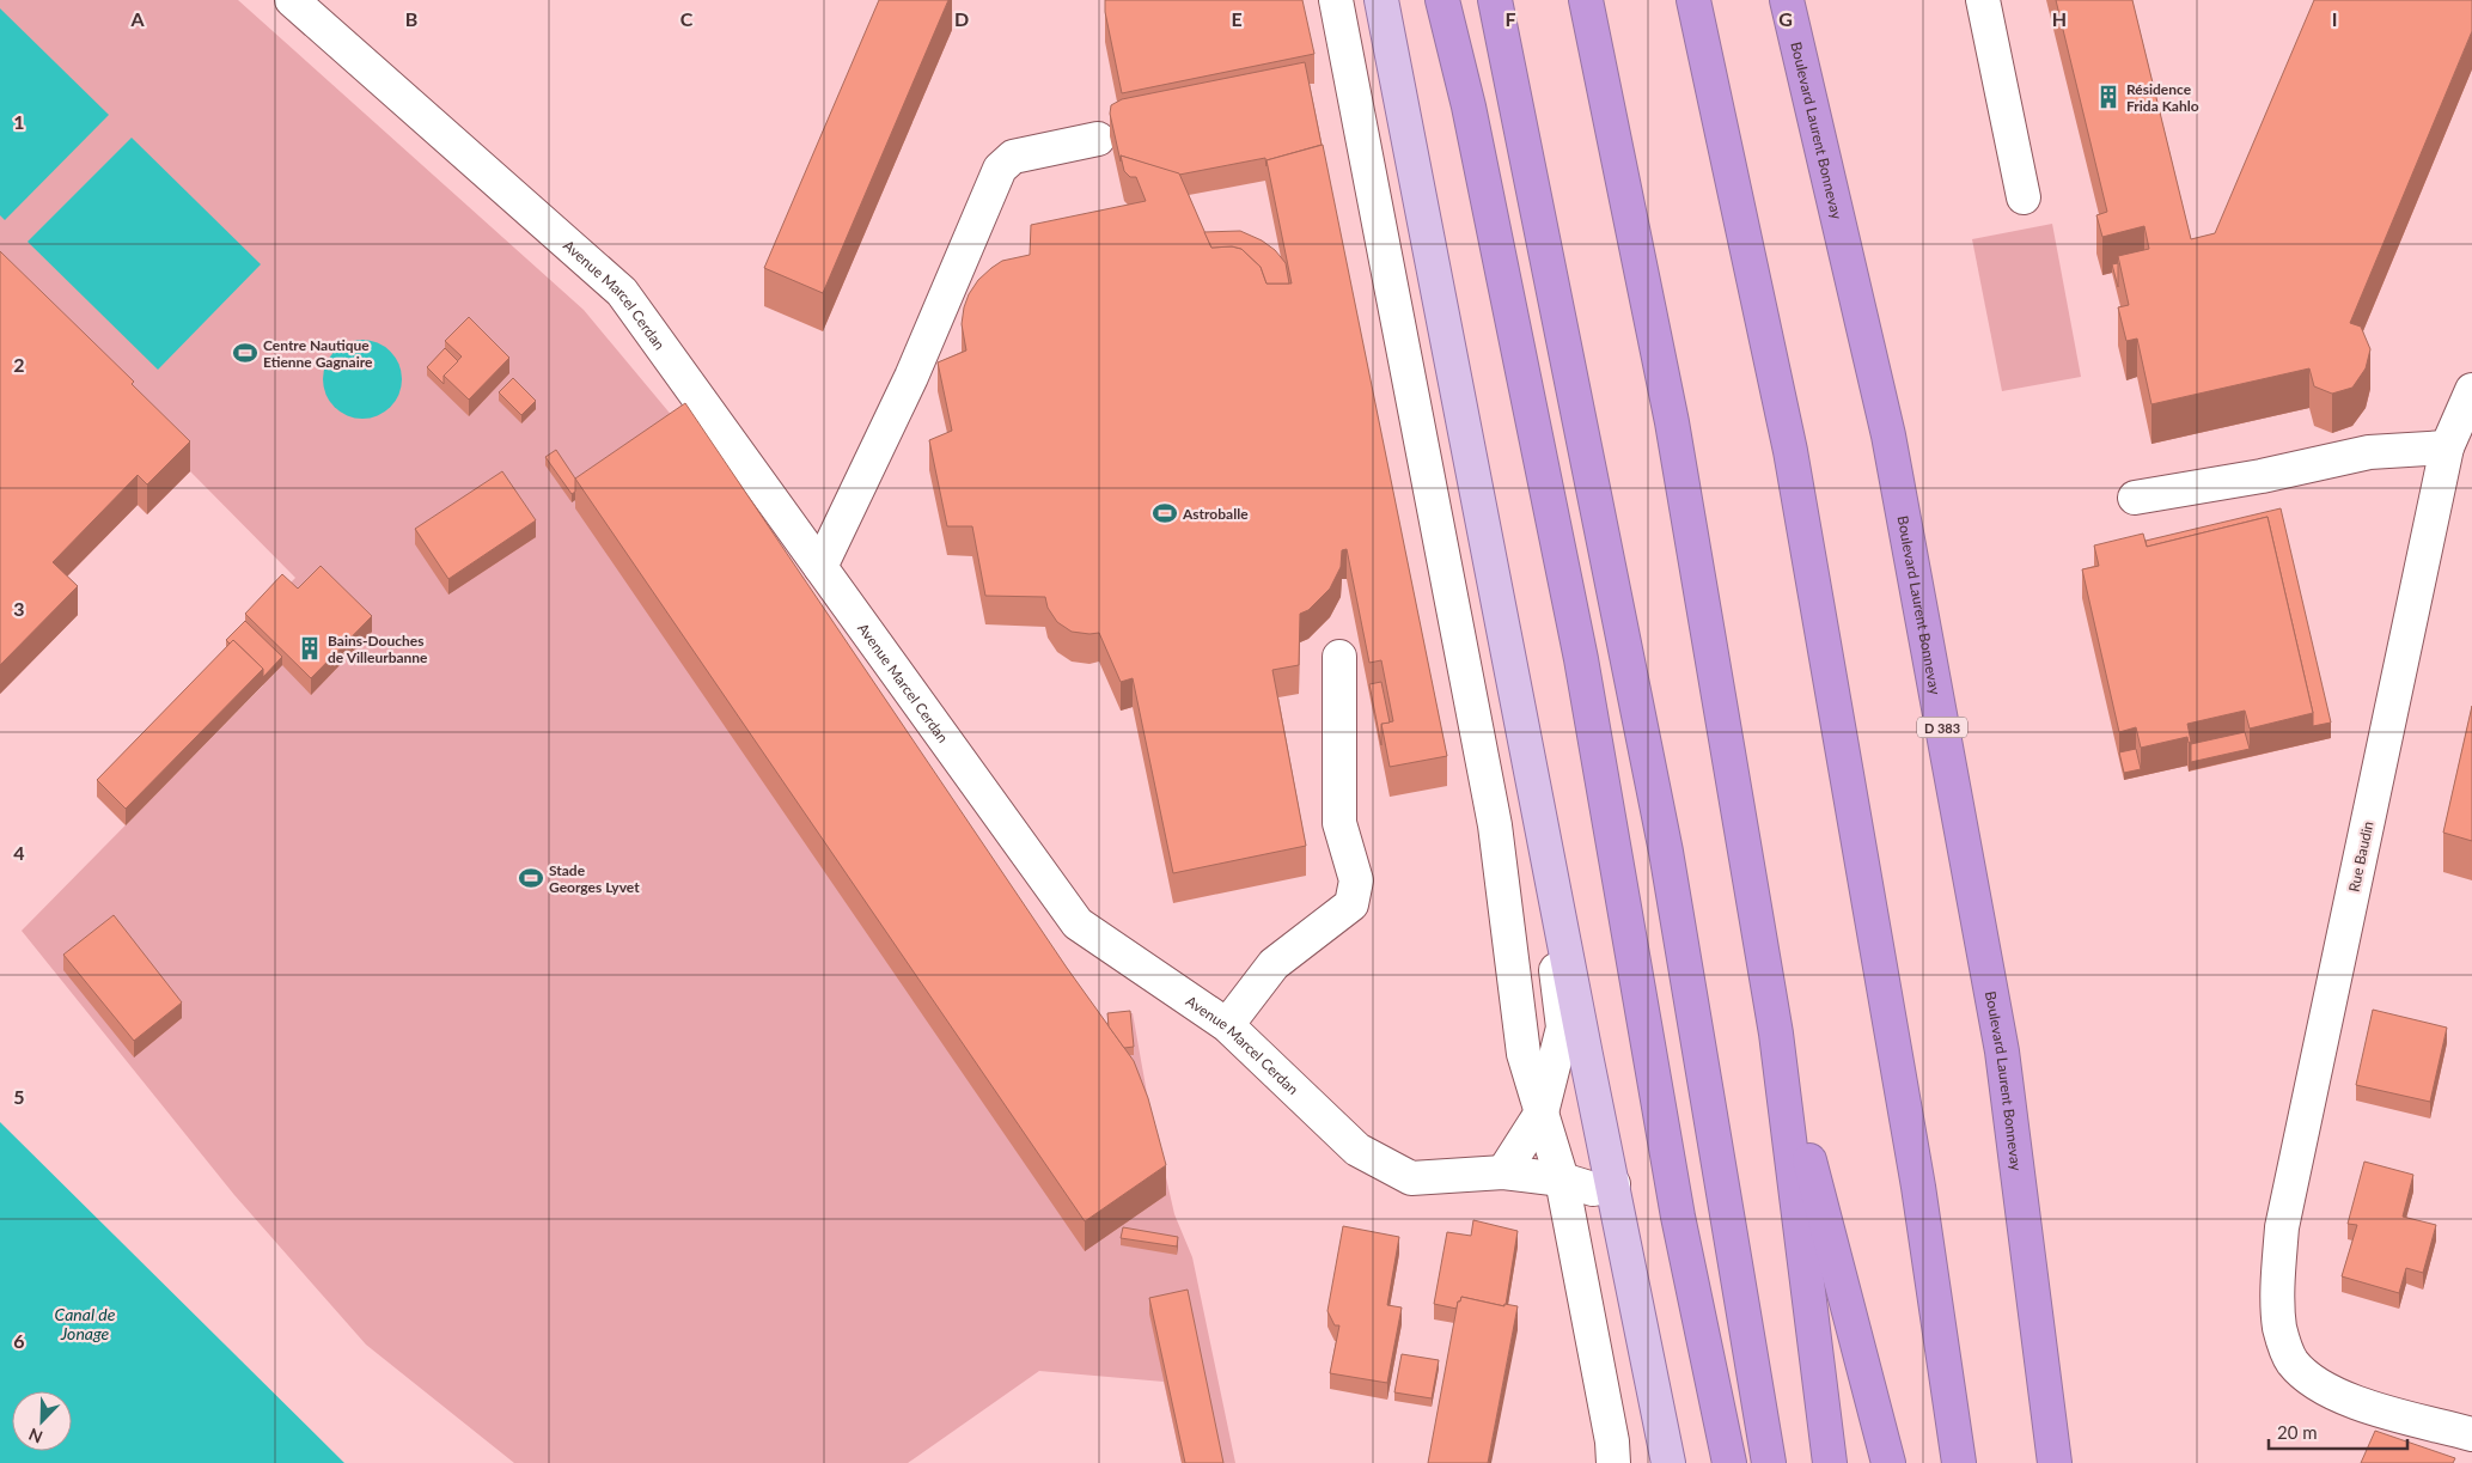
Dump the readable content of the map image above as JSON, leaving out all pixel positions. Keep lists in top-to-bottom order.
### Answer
{
  "streets": {
    "highway": ["Boulevard Laurent Bonnevay", "D 383"],
    "street": ["Avenue Marcel Cerdan", "Rue Baudin"]
  },
  "water": ["Canal de Jonage"],
  "places": {
    "building": ["Résidence Frida Kahlo", "Bains-Douches de Villeurbanne"],
    "sports": ["Centre Nautique Etienne Gagnaire", "Astroballe", "Stade Georges Lyvet"]
  },
  "scale_bar": "20 m",
  "north": "bottom left",
  "grid": {
    "columns": [
      "A",
      "B",
      "C",
      "D",
      "E",
      "F",
      "G",
      "H",
      "I"
    ],
    "rows": [
      "1",
      "2",
      "3",
      "4",
      "5",
      "6"
    ]
  }
}
